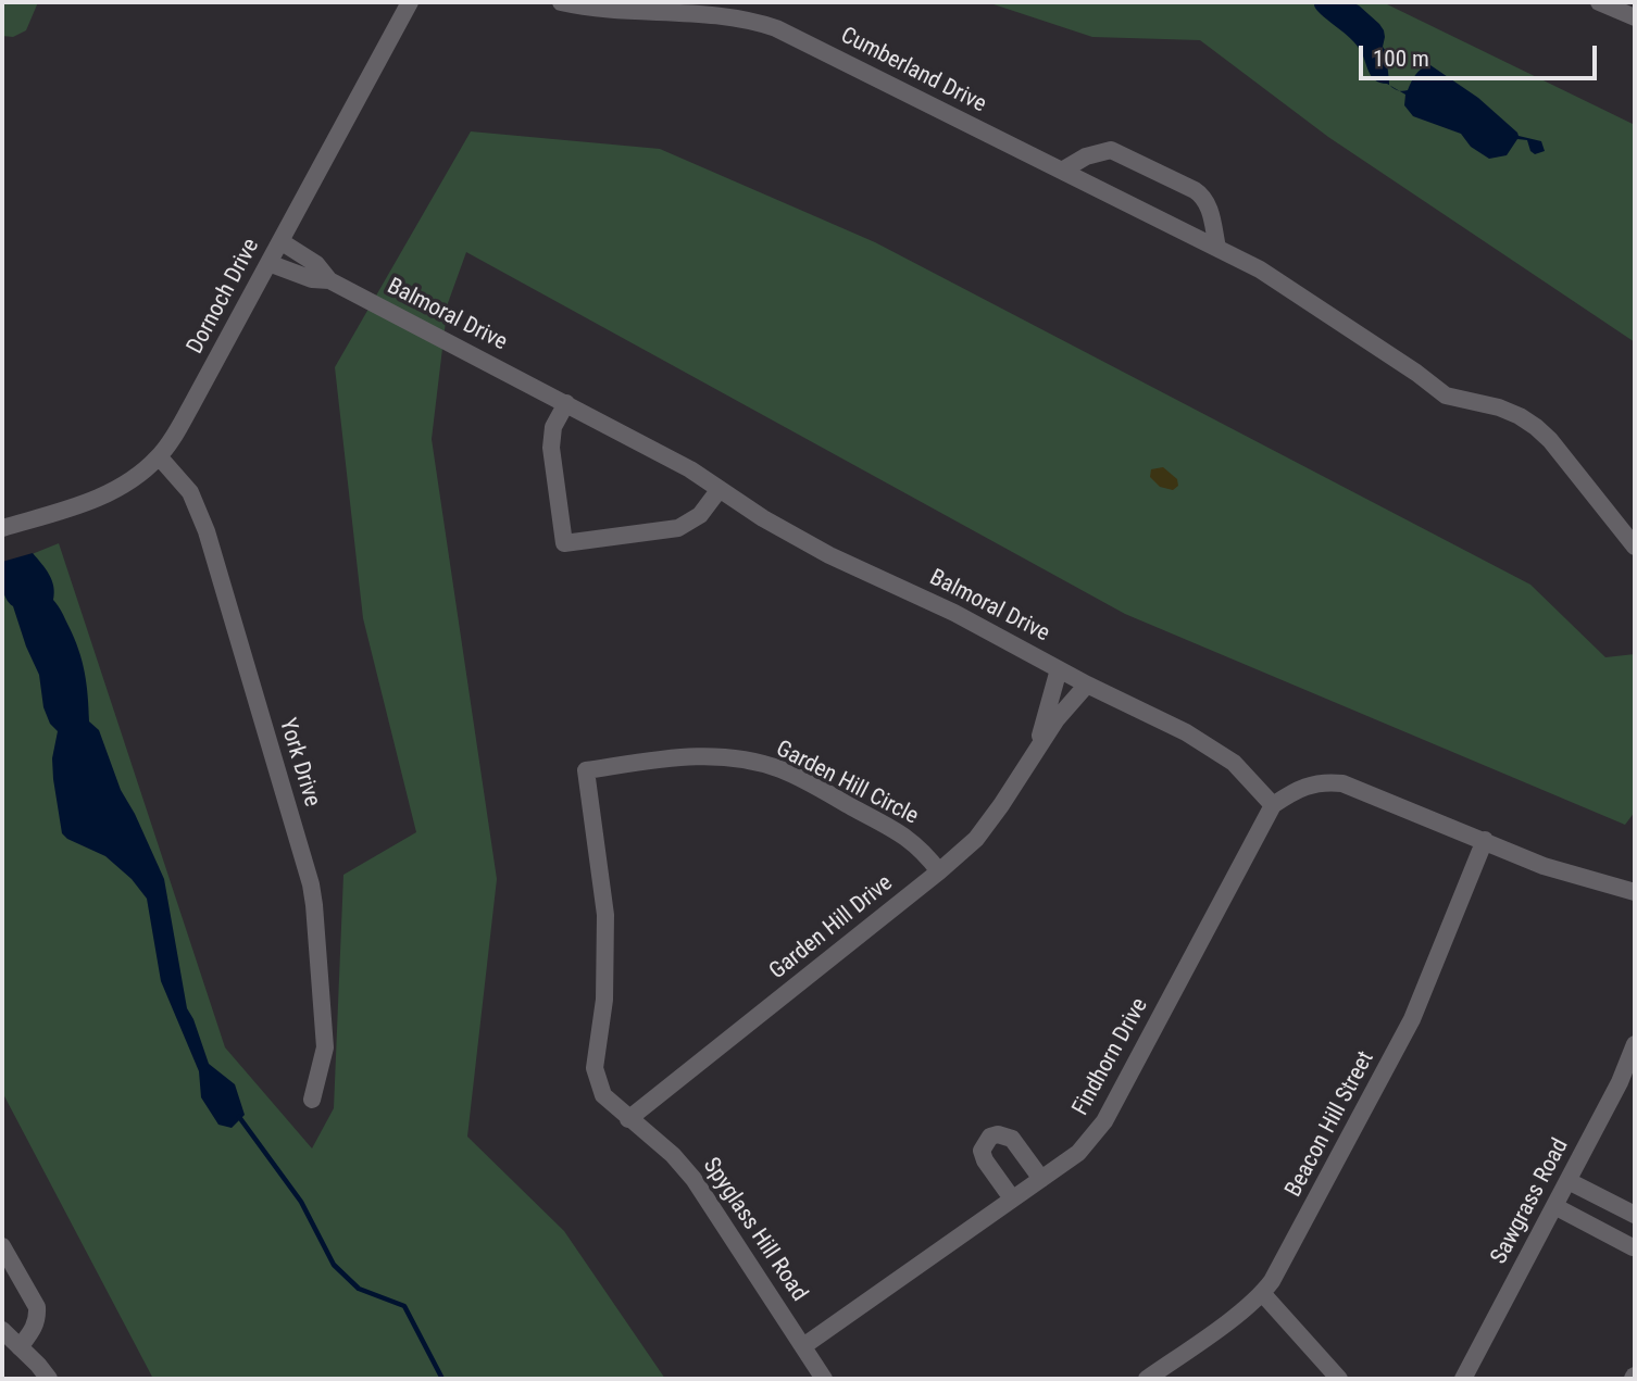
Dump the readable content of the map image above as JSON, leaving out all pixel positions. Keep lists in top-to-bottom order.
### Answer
{
  "streets": {
    "street": [
      "Cumberland Drive",
      "Dornoch Drive",
      "Balmoral Drive",
      "York Drive",
      "Garden Hill Circle",
      "Garden Hill Drive",
      "Findhorn Drive",
      "Beacon Hill Street",
      "Sawgrass Road",
      "Spyglass Hill Road"
    ]
  },
  "crossings": [
    ["Dornoch Drive", "Balmoral Drive"],
    ["Dornoch Drive", "York Drive"],
    ["Balmoral Drive", "Garden Hill Drive"],
    ["Balmoral Drive", "Findhorn Drive"],
    ["Garden Hill Circle", "Garden Hill Drive"],
    ["Garden Hill Circle", "Spyglass Hill Road"],
    ["Garden Hill Drive", "Spyglass Hill Road"],
    ["Findhorn Drive", "Spyglass Hill Road"]
  ],
  "scale_bar": "100 m"
}
